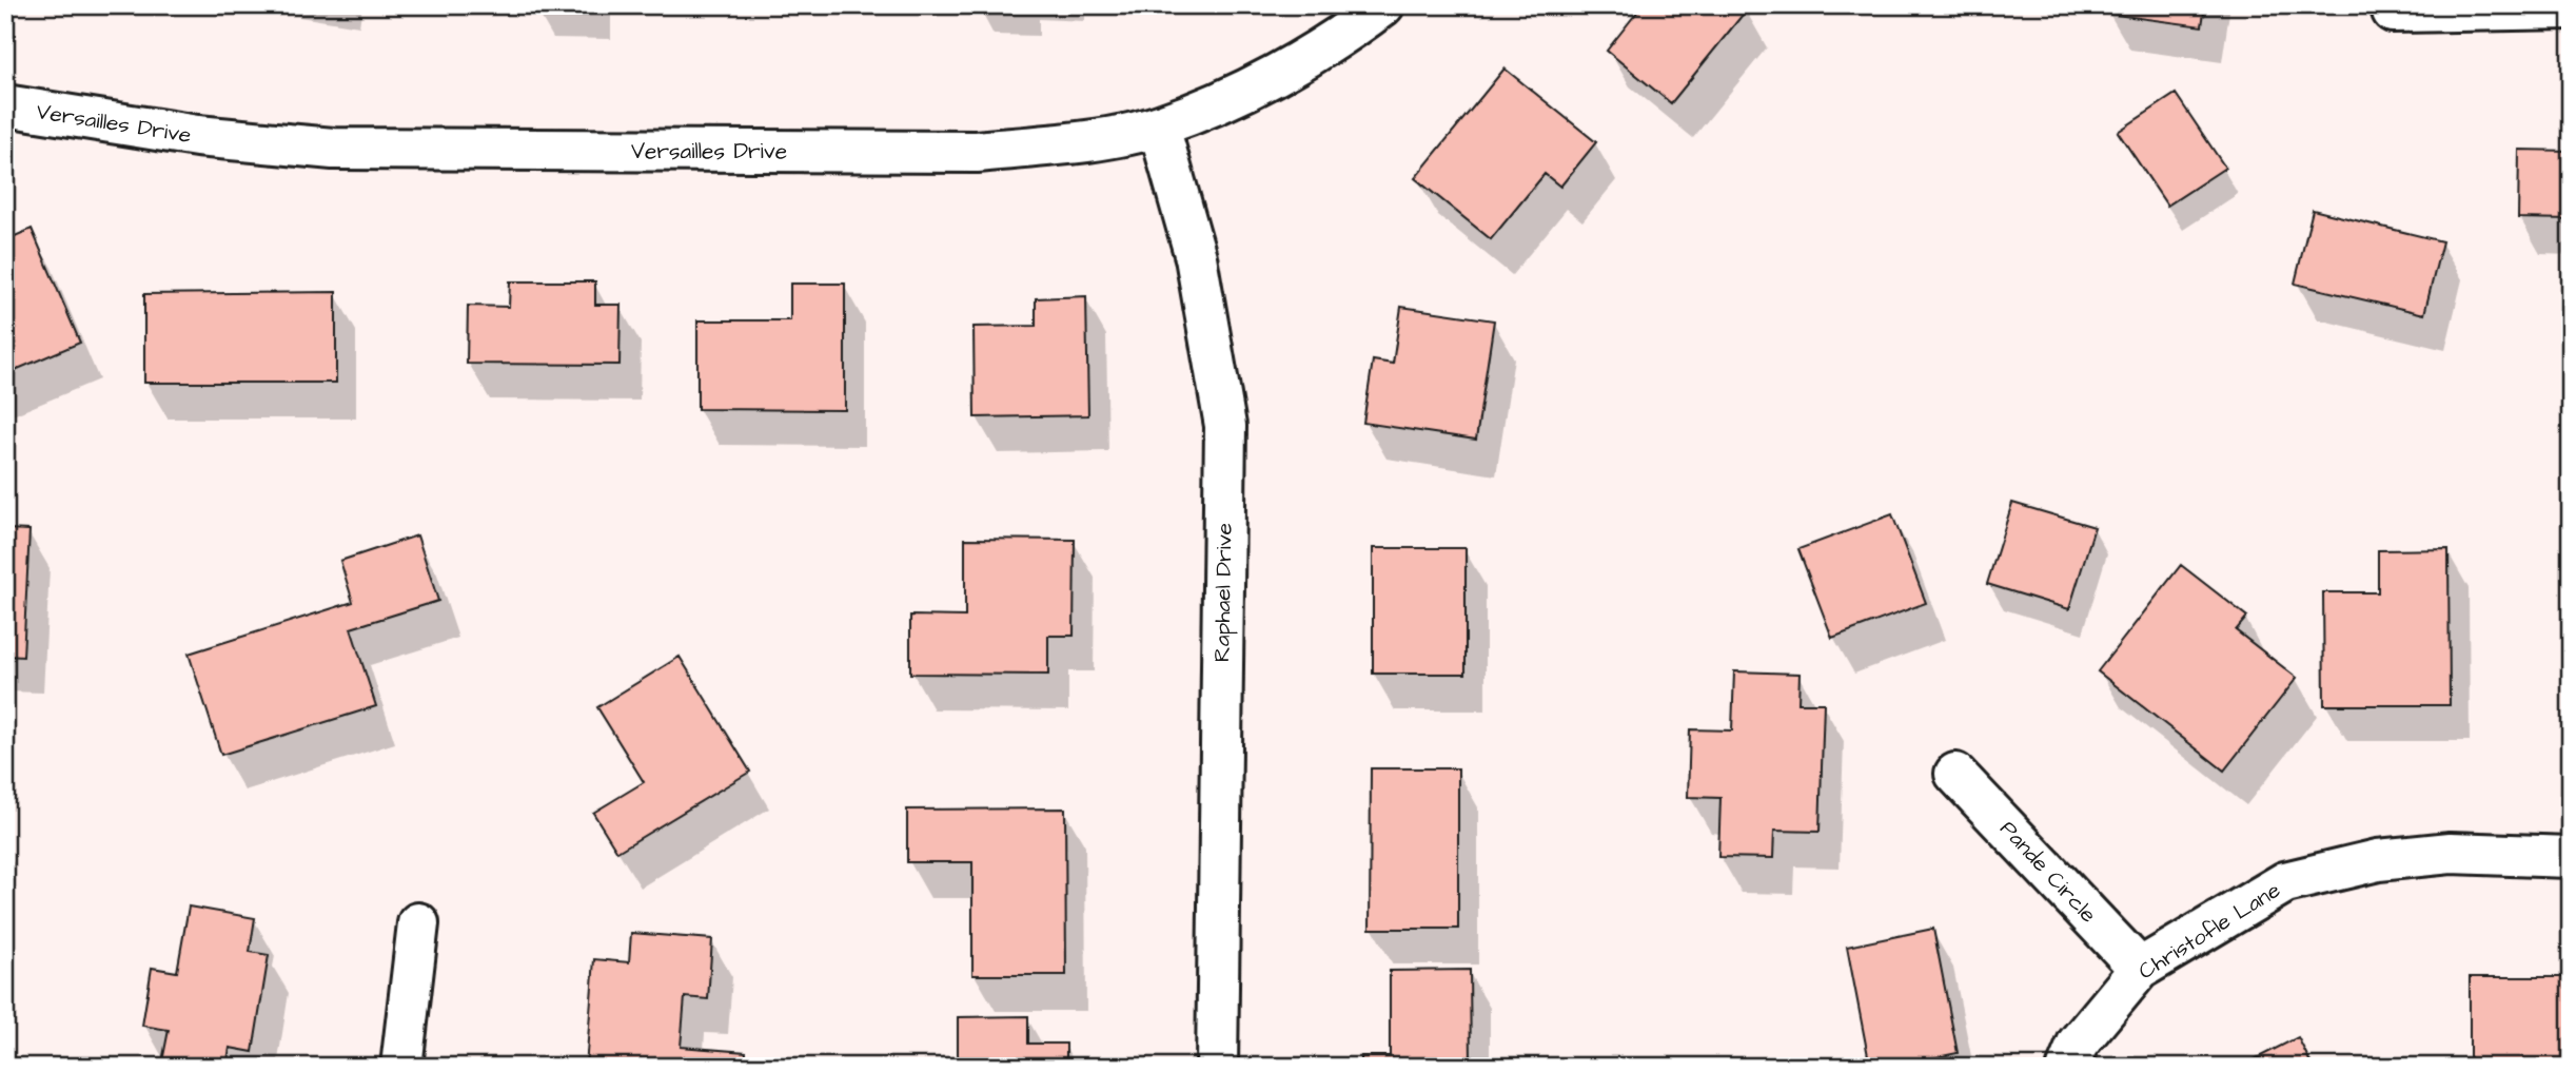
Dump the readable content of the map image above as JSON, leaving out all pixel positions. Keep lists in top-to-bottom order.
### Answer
{
  "streets": {
    "street": [
      "Versailles Drive",
      "Raphael Drive",
      "Pande Circle",
      "Christofle Lane"
    ]
  },
  "crossings": [
    ["Versailles Drive", "Raphael Drive"],
    ["Pande Circle", "Christofle Lane"]
  ]
}
